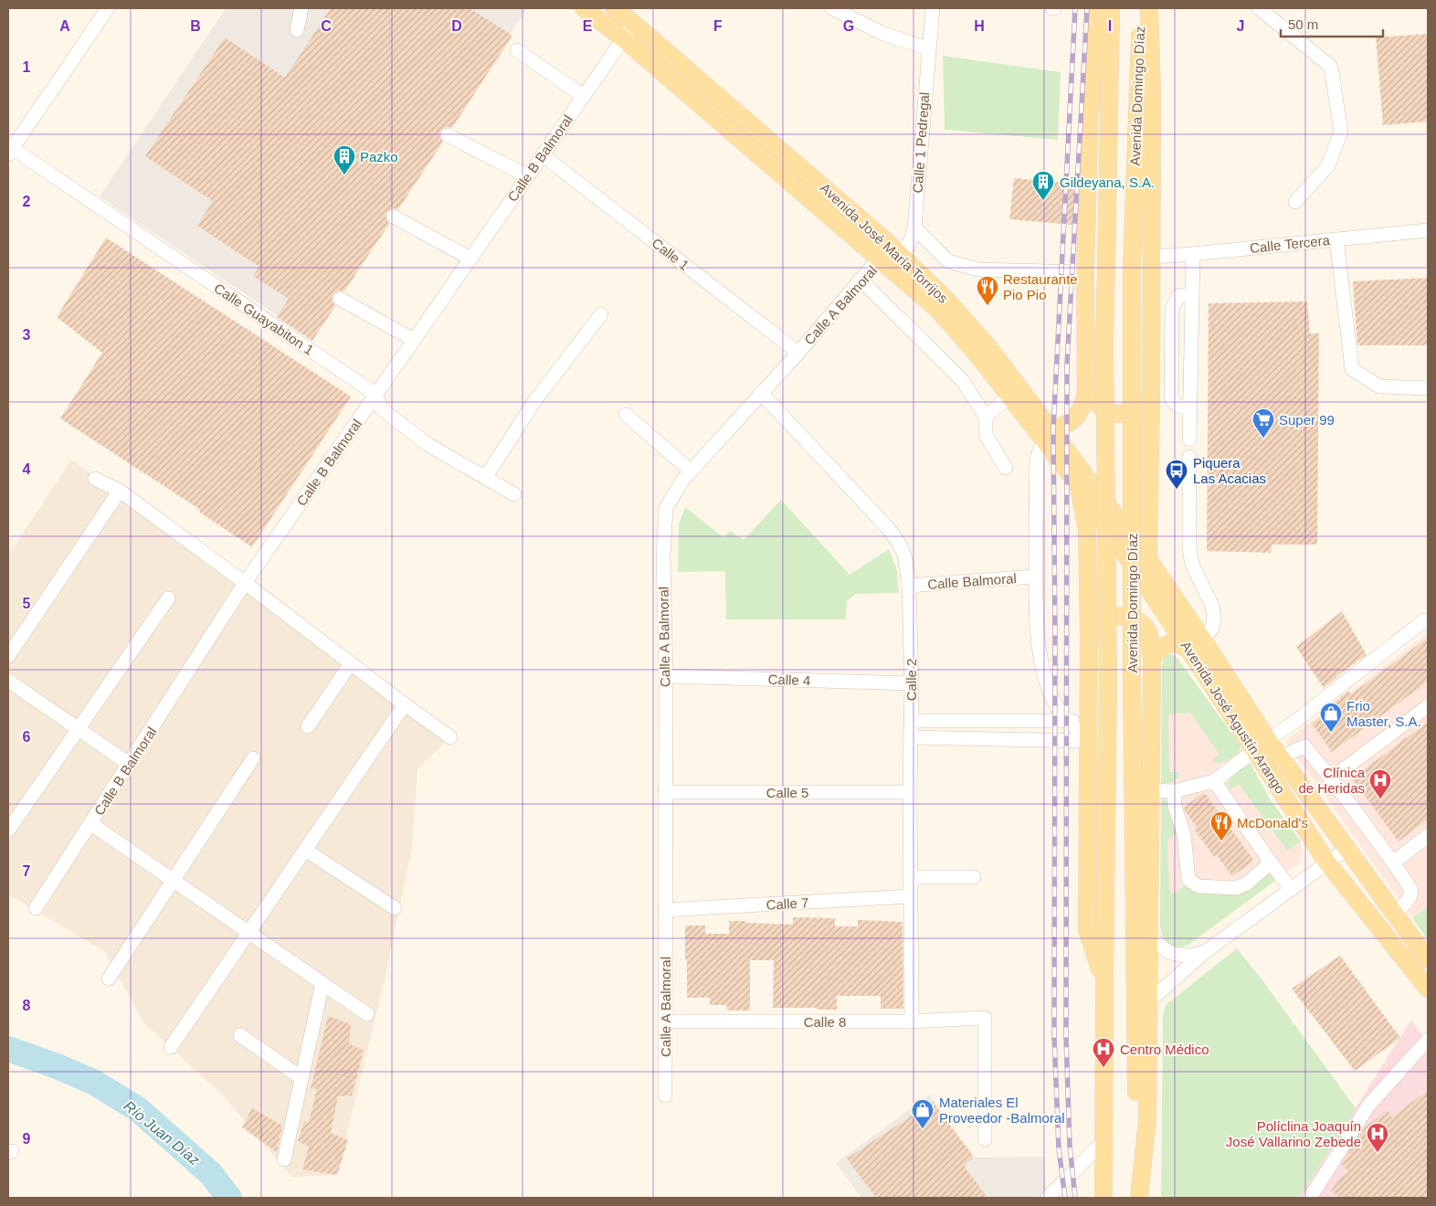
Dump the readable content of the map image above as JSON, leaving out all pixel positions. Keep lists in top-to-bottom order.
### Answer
{
  "streets": {
    "main road": ["Avenida Domingo Díaz", "Avenida José María Torrijos", "Avenida José Agustín Arango"],
    "street": [
      "Calle 1 Pedregal",
      "Calle B Balmoral",
      "Calle Tercera",
      "Calle 1",
      "Calle A Balmoral",
      "Calle Guayabiton 1",
      "Calle Balmoral",
      "Calle 4",
      "Calle 2",
      "Calle 5",
      "Calle 7",
      "Calle 8"
    ]
  },
  "crossings": [
    ["Calle 1 Pedregal", "Avenida José María Torrijos"],
    ["Calle 1 Pedregal", "Calle A Balmoral"],
    ["Calle B Balmoral", "Avenida José María Torrijos"],
    ["Calle B Balmoral", "Calle 1"],
    ["Calle B Balmoral", "Calle Guayabiton 1"],
    ["Avenida José María Torrijos", "Calle A Balmoral"],
    ["Avenida José María Torrijos", "Avenida José Agustín Arango"],
    ["Calle 1", "Calle A Balmoral"],
    ["Calle A Balmoral", "Calle 4"],
    ["Calle A Balmoral", "Calle 2"],
    ["Calle A Balmoral", "Calle 5"],
    ["Calle A Balmoral", "Calle 7"],
    ["Calle A Balmoral", "Calle 8"],
    ["Calle Balmoral", "Calle 2"],
    ["Calle 4", "Calle 2"],
    ["Calle 2", "Calle 5"],
    ["Calle 2", "Calle 7"],
    ["Calle 2", "Calle 8"]
  ],
  "water": ["Río Juan Díaz"],
  "places": {
    "building": ["Pazko", "Gildeyana, S.A."],
    "restaurant": ["Restaurante Pio Pio", "McDonald's"],
    "supermarket": ["Super 99"],
    "bus stop": ["Piquera Las Acacias"],
    "shop": ["Frio Master, S.A.", "Materiales El Proveedor -Balmoral"],
    "hospital": ["Clínica de Heridas", "Centro Médico", "Políclina Joaquín José Vallarino Zebede"]
  },
  "scale_bar": "50 m",
  "grid": {
    "columns": [
      "A",
      "B",
      "C",
      "D",
      "E",
      "F",
      "G",
      "H",
      "I",
      "J"
    ],
    "rows": [
      "1",
      "2",
      "3",
      "4",
      "5",
      "6",
      "7",
      "8",
      "9"
    ]
  }
}
